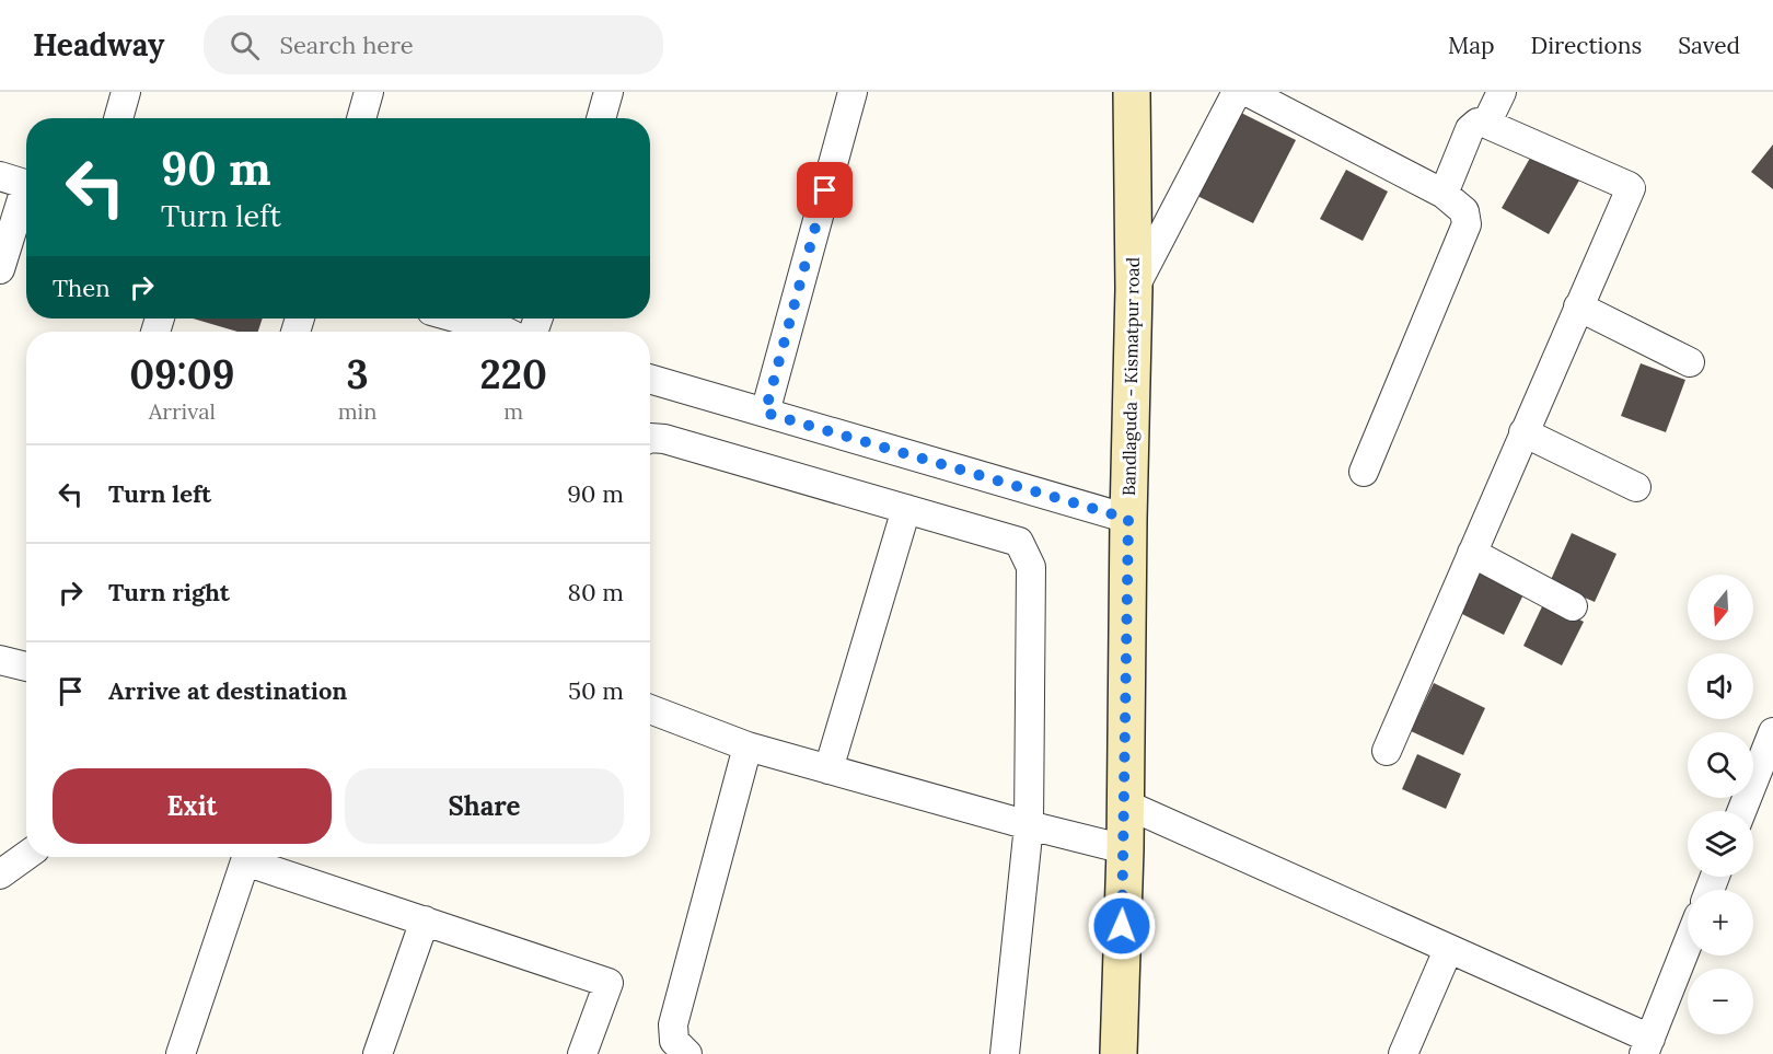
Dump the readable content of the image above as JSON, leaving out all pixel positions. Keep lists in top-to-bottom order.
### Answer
{
  "streets": {
    "street": ["Bandlaguda - Kismatpur road"]
  },
  "north": "bottom",
  "page": {
    "header": "Headway",
    "search": "Search here",
    "nav": ["Map", "Directions", "Saved"],
    "turn": ["90 m", "Turn left"],
    "then": "Then",
    "eta": [
      "09:09",
      "Arrival",
      "3",
      "min",
      "220",
      "m"
    ],
    "list": [
      {
        "name": "Turn left",
        "value": "90 m"
      },
      {
        "name": "Turn right",
        "value": "80 m"
      },
      {
        "name": "Arrive at destination",
        "value": "50 m"
      }
    ],
    "map_buttons": ["+", "−"],
    "buttons": ["Exit", "Share"]
  }
}
